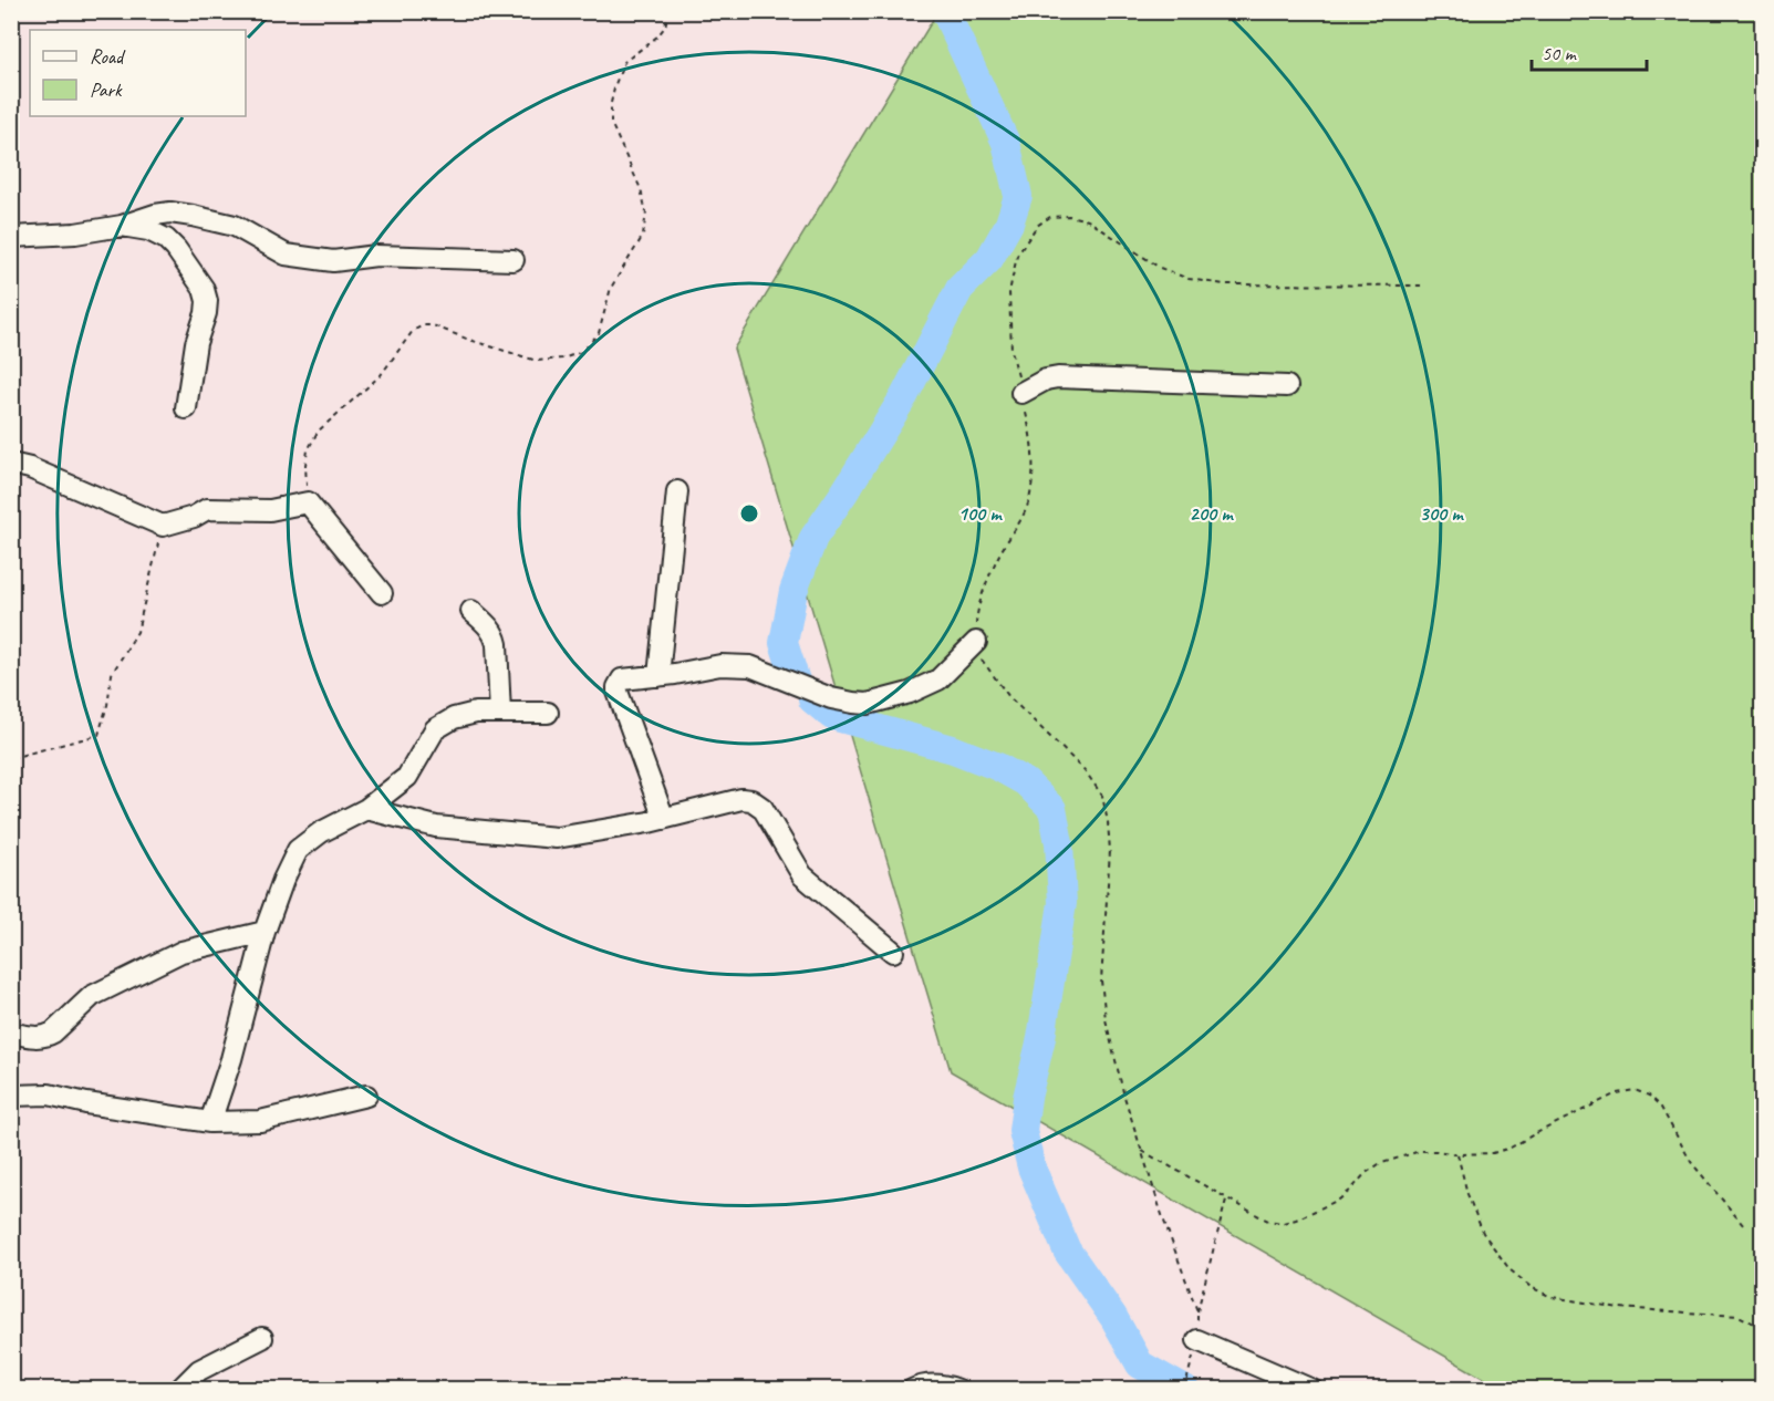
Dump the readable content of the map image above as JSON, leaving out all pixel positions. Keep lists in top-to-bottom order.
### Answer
{
  "legend": ["Road", "Park"],
  "scale_bar": "50 m",
  "rings": ["100 m", "200 m", "300 m"]
}
